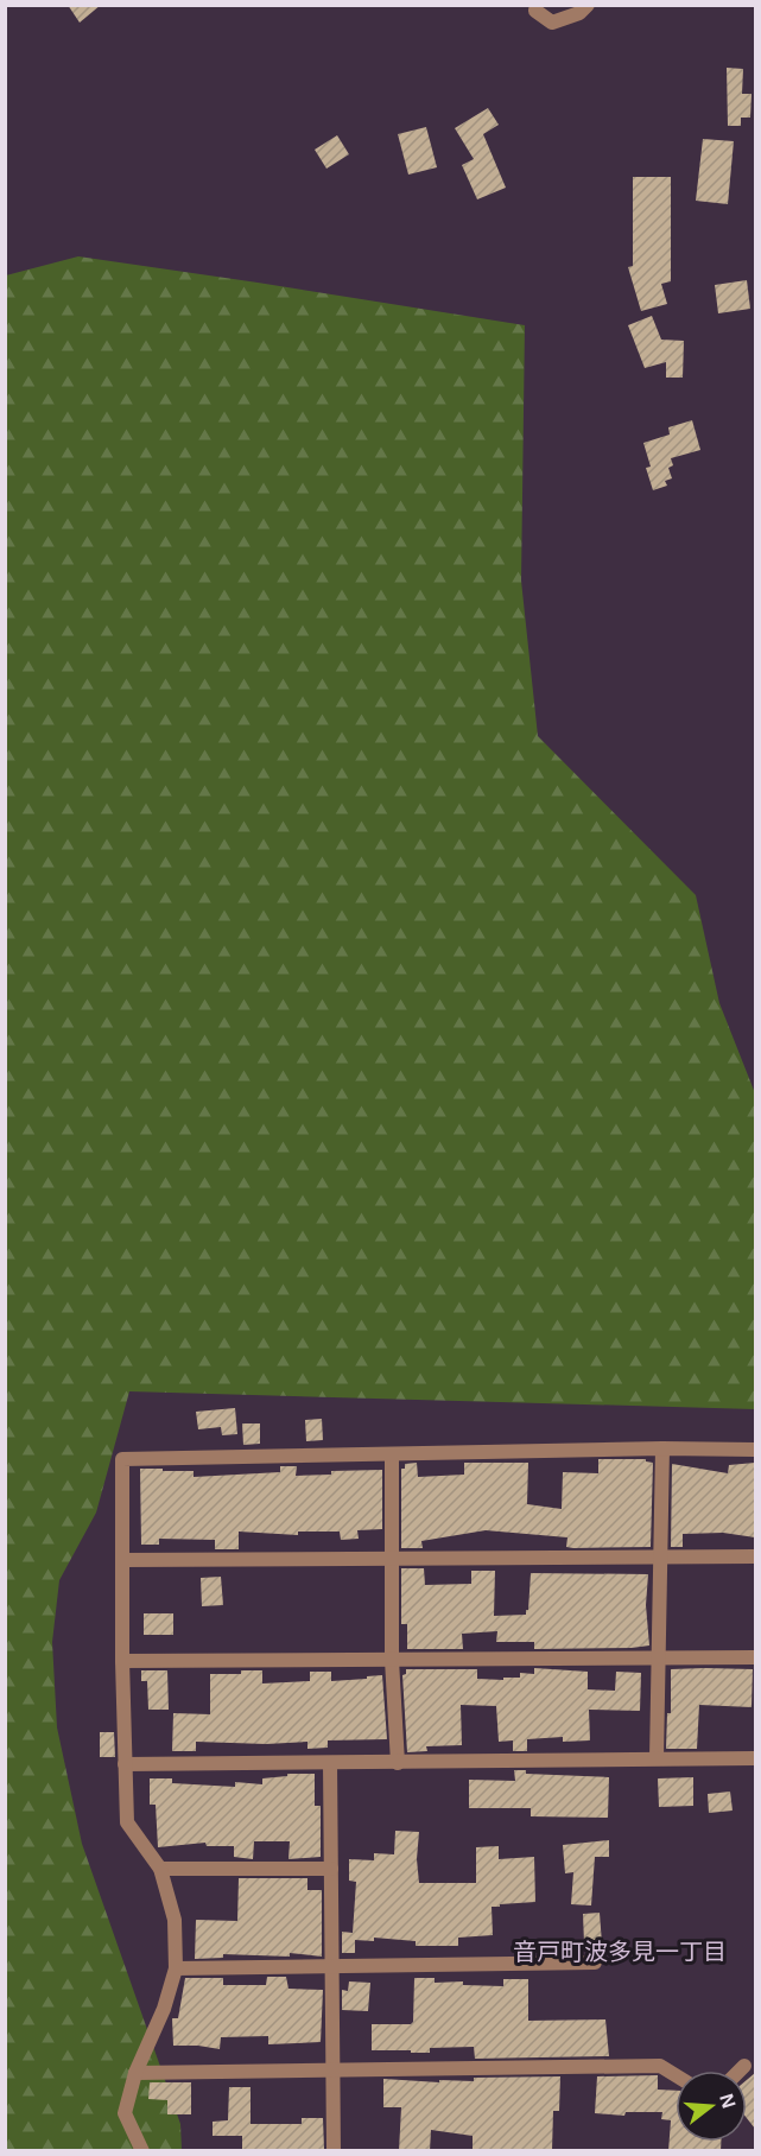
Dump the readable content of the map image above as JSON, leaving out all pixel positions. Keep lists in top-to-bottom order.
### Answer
{
  "districts": ["音戸町波多見一丁目"],
  "north": "right"
}
